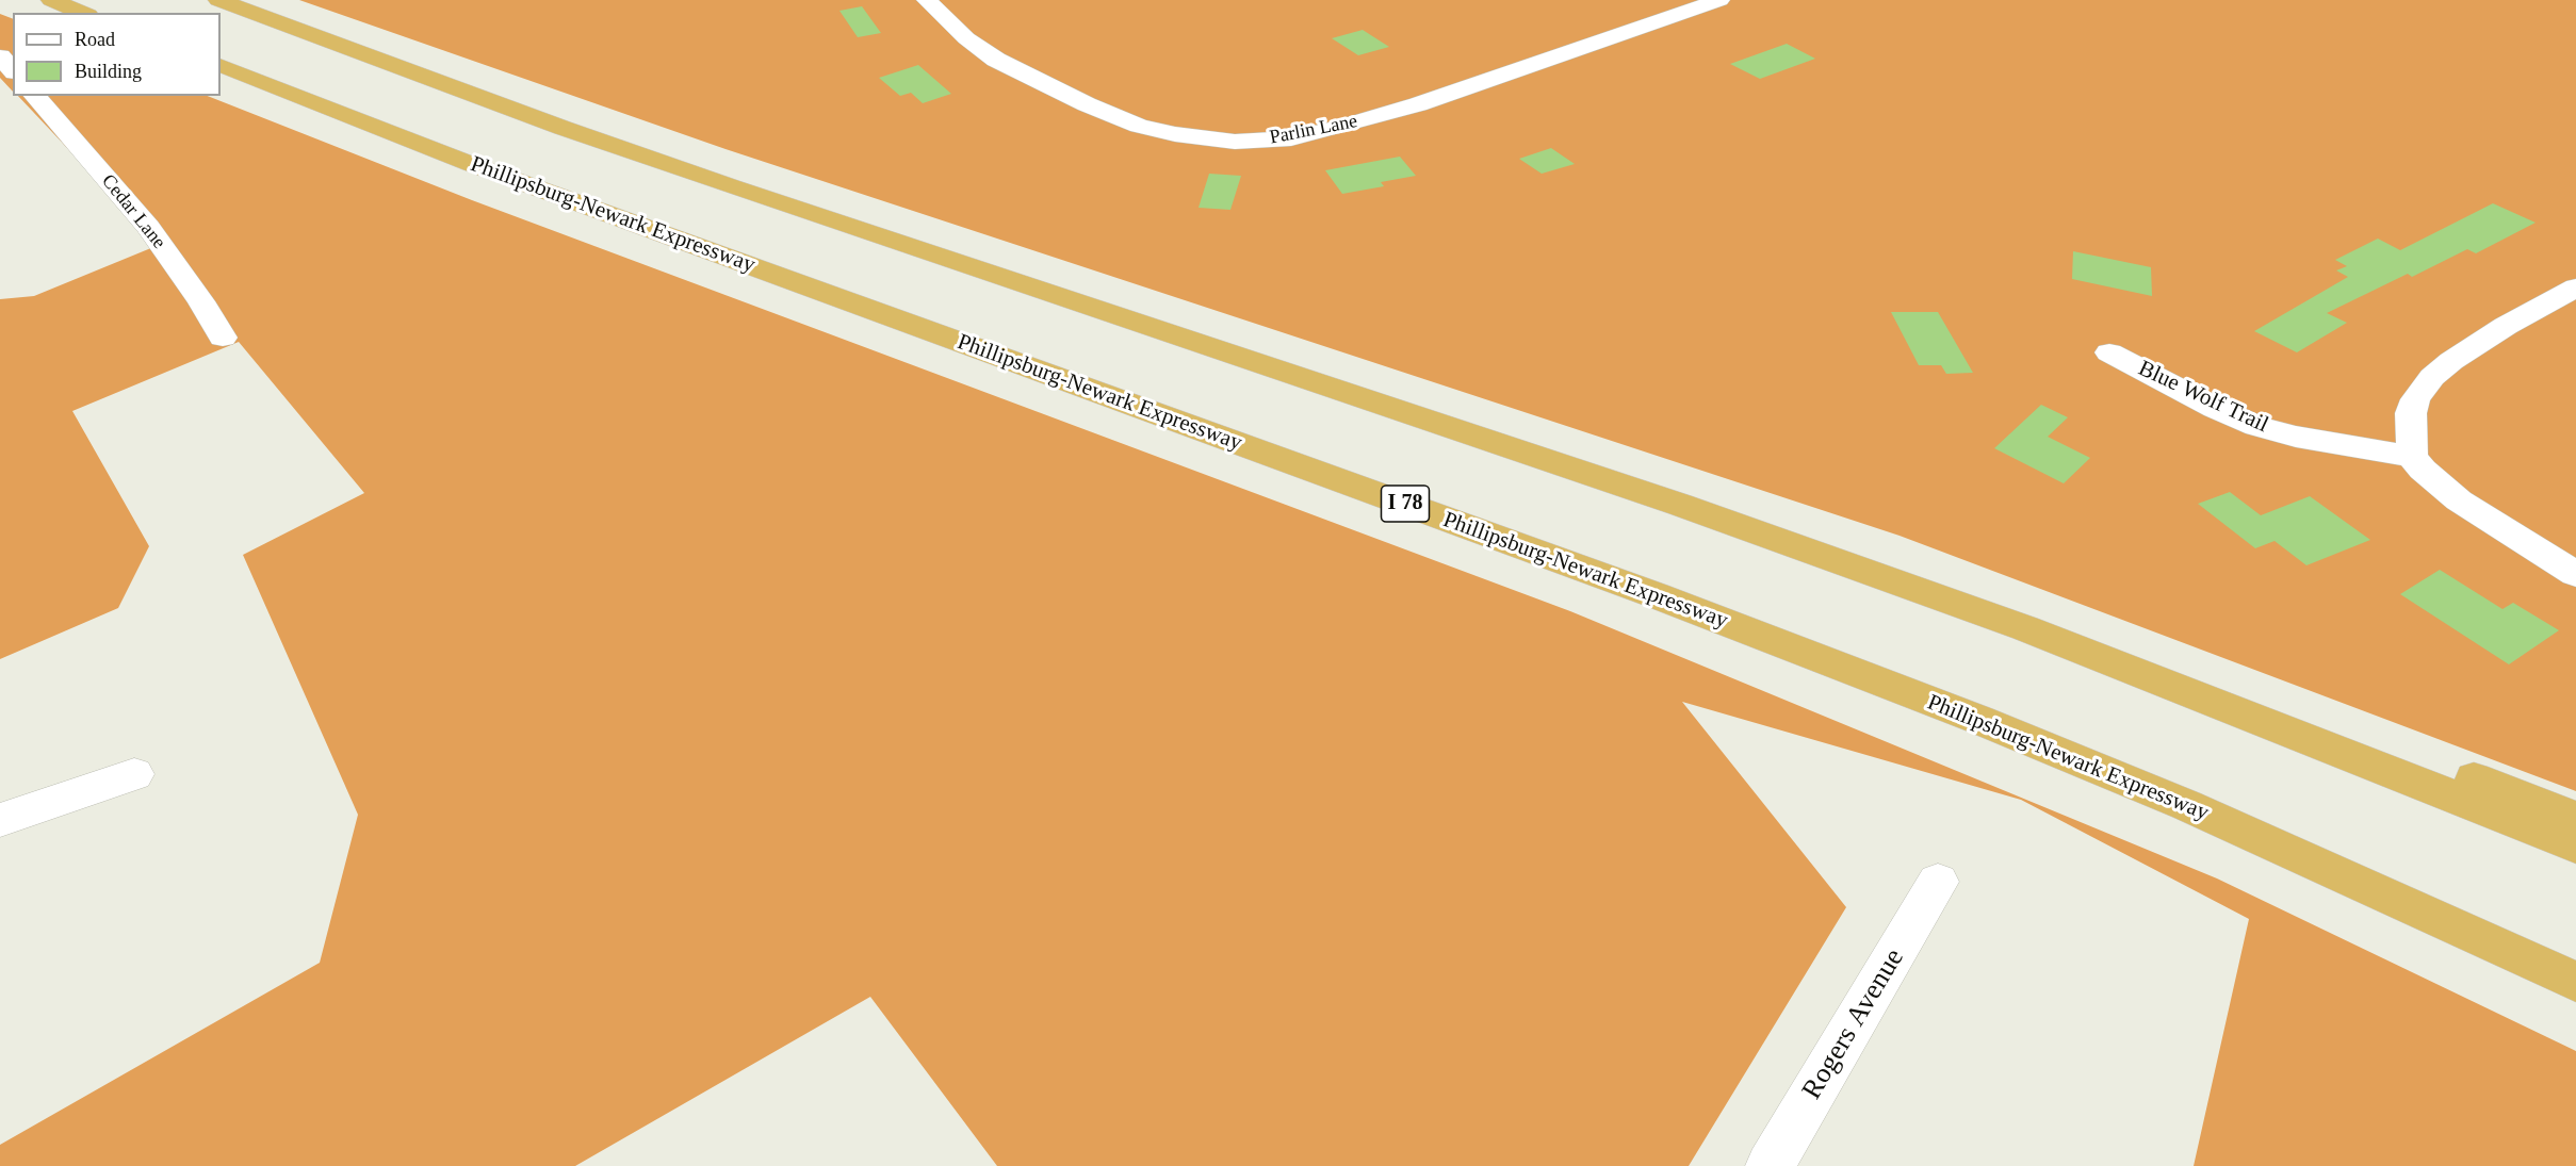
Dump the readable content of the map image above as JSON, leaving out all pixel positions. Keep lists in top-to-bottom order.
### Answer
{
  "streets": {
    "highway": ["Phillipsburg-Newark Expressway", "I 78"],
    "street": [
      "Parlin Lane",
      "Cedar Lane",
      "Blue Wolf Trail",
      "Rogers Avenue"
    ]
  },
  "legend": ["Road", "Building"]
}
